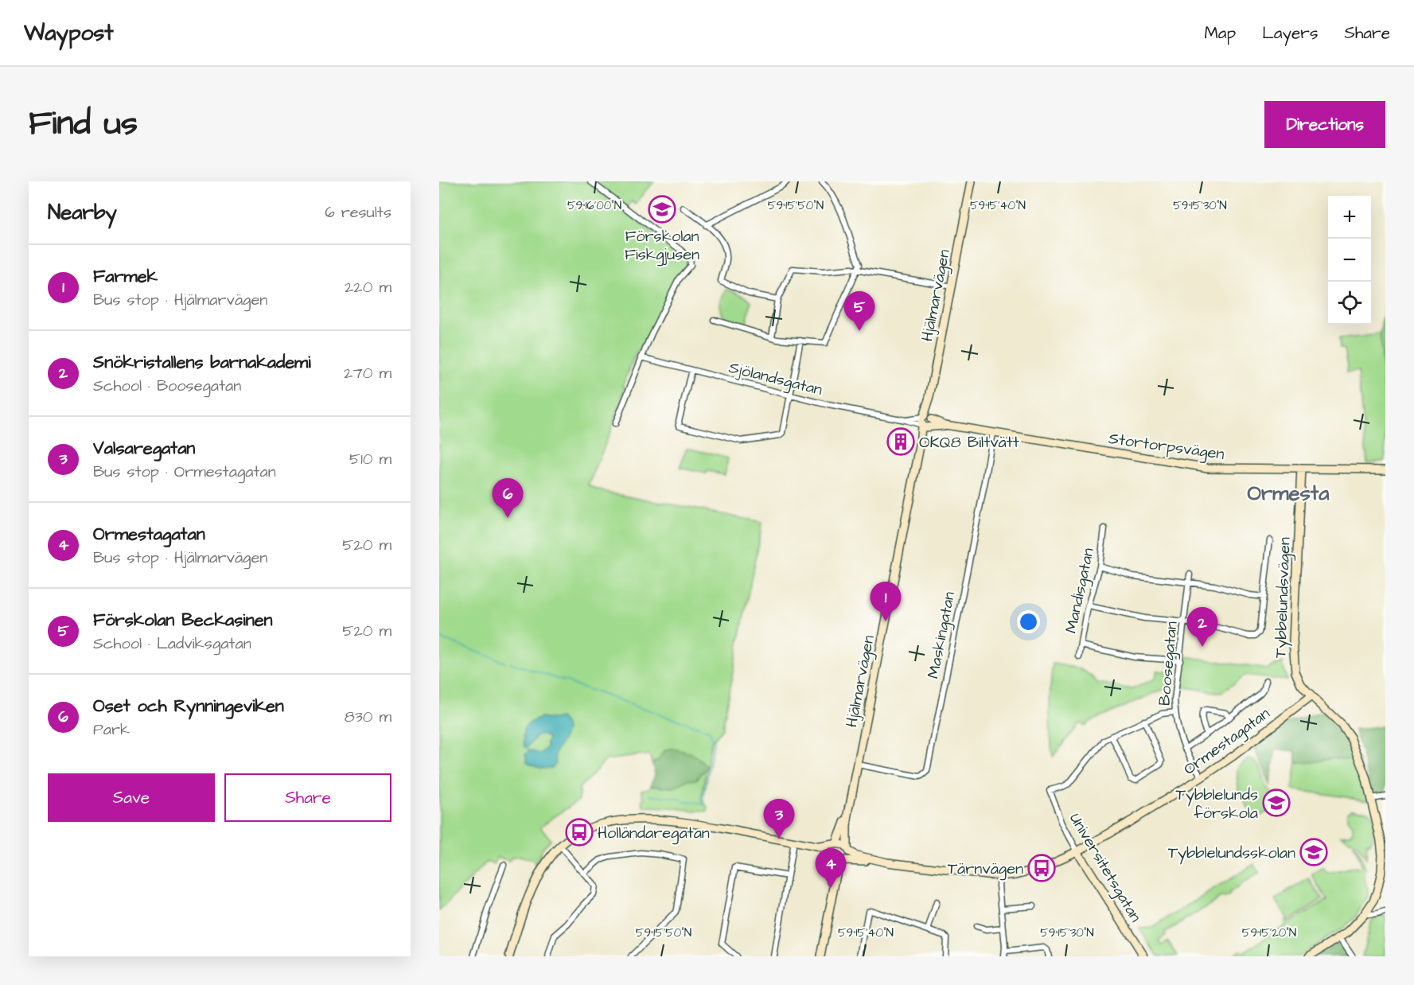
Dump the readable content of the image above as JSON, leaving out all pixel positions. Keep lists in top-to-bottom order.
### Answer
{
  "streets": {
    "street": [
      "Hjälmarvägen",
      "Sjölandsgatan",
      "Stortorpsvägen",
      "Mandisgatan",
      "Tybbelundsvägen",
      "Maskingatan",
      "Boosegatan",
      "Ormestagatan",
      "Universitetsgatan"
    ]
  },
  "crossings": [
    ["Hjälmarvägen", "Sjölandsgatan"],
    ["Hjälmarvägen", "Stortorpsvägen"],
    ["Hjälmarvägen", "Maskingatan"],
    ["Hjälmarvägen", "Ormestagatan"],
    ["Sjölandsgatan", "Stortorpsvägen"],
    ["Stortorpsvägen", "Tybbelundsvägen"],
    ["Stortorpsvägen", "Maskingatan"],
    ["Tybbelundsvägen", "Ormestagatan"],
    ["Boosegatan", "Ormestagatan"],
    ["Ormestagatan", "Universitetsgatan"]
  ],
  "districts": ["Ormesta"],
  "places": {
    "school or university": ["Förskolan Fiskgjusen", "Tybblelunds förskola", "Tybblelundsskolan"],
    "building": ["OKQ8 Biltvätt"],
    "bus stop": ["Holländaregatan", "Tärnvägen"]
  },
  "page": {
    "header": "Waypost",
    "nav": ["Map", "Layers", "Share"],
    "title": "Find us",
    "buttons": [
      "Directions",
      ["Save", "Share"]
    ],
    "heading": ["Nearby", "6 results"],
    "map_buttons": ["+", "−"],
    "list": [
      {
        "mark": "1",
        "name": "Farmek",
        "note": "Bus stop · Hjälmarvägen",
        "value": "220 m"
      },
      {
        "mark": "2",
        "name": "Snökristallens barnakademi",
        "note": "School · Boosegatan",
        "value": "270 m"
      },
      {
        "mark": "3",
        "name": "Valsaregatan",
        "note": "Bus stop · Ormestagatan",
        "value": "510 m"
      },
      {
        "mark": "4",
        "name": "Ormestagatan",
        "note": "Bus stop · Hjälmarvägen",
        "value": "520 m"
      },
      {
        "mark": "5",
        "name": "Förskolan Beckasinen",
        "note": "School · Ladviksgatan",
        "value": "520 m"
      },
      {
        "mark": "6",
        "name": "Oset och Rynningeviken",
        "note": "Park",
        "value": "830 m"
      }
    ],
    "pins": [
      "5",
      "6",
      "1",
      "2",
      "3",
      "4"
    ]
  },
  "coordinates": [
    "59°16'00\"N",
    "59°15'50\"N",
    "59°15'40\"N",
    "59°15'30\"N",
    "59°15'20\"N"
  ]
}
